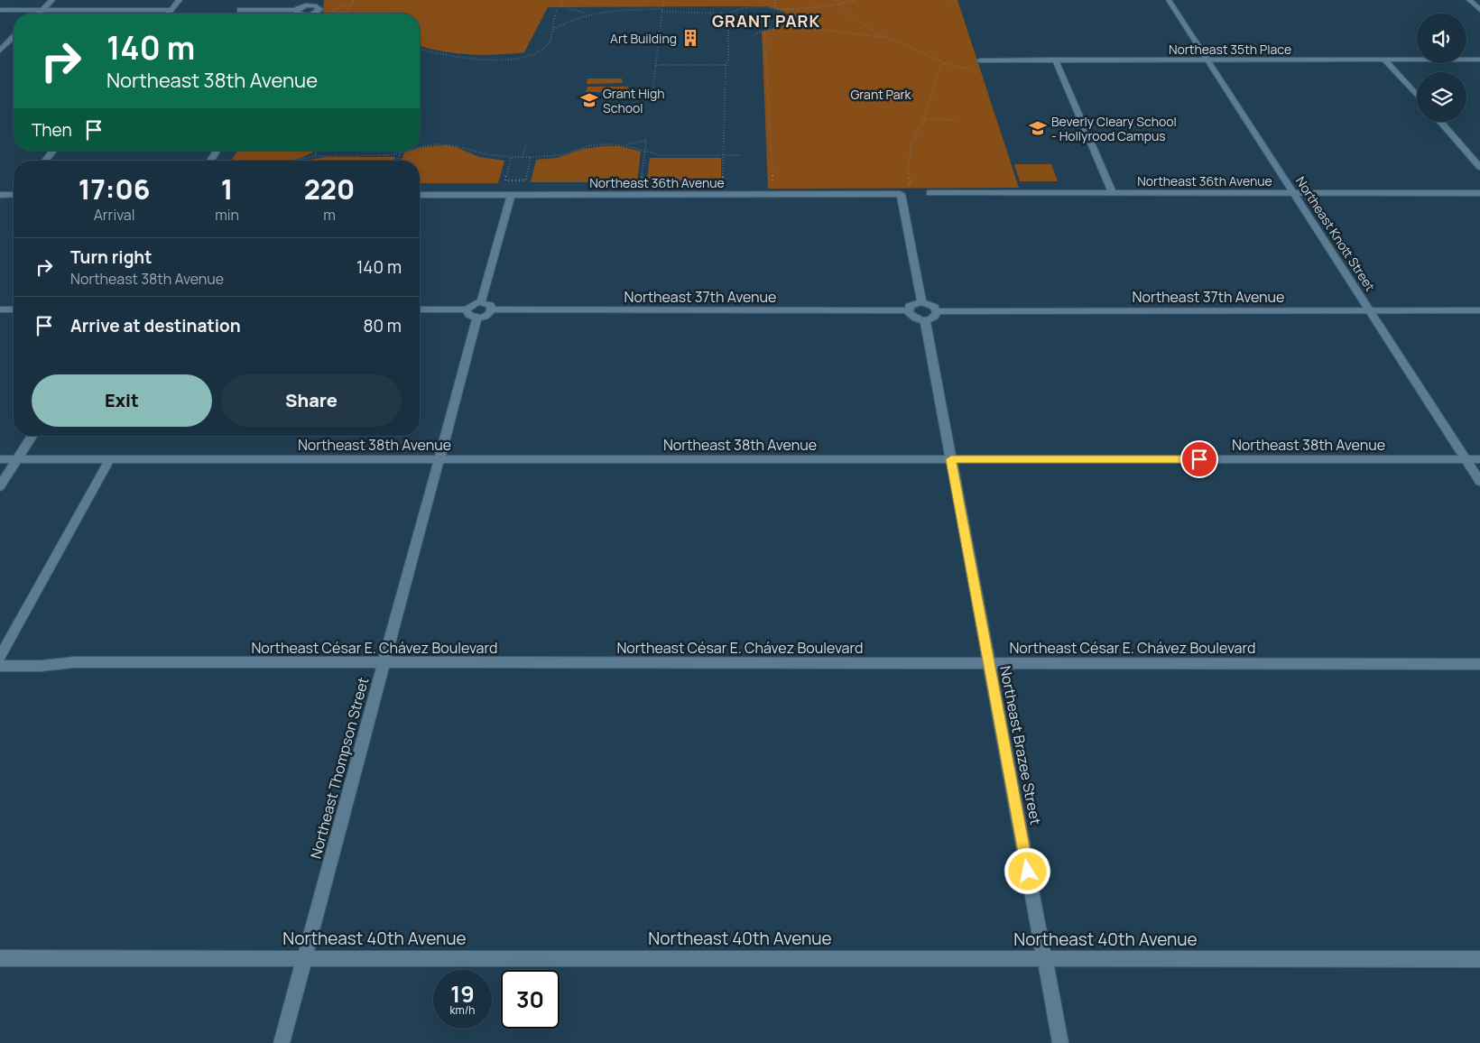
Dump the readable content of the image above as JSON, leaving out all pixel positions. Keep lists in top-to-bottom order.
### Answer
{
  "streets": {
    "street": [
      "Northeast 35th Place",
      "Northeast 36th Avenue",
      "Northeast Knott Street",
      "Northeast 37th Avenue",
      "Northeast 38th Avenue",
      "Northeast César E. Chávez Boulevard",
      "Northeast Brazee Street",
      "Northeast Thompson Street",
      "Northeast 40th Avenue"
    ]
  },
  "crossings": [
    ["Northeast 35th Place", "Northeast Knott Street"],
    ["Northeast 36th Avenue", "Northeast Knott Street"],
    ["Northeast Knott Street", "Northeast 37th Avenue"],
    ["Northeast Knott Street", "Northeast 38th Avenue"],
    ["Northeast 37th Avenue", "Northeast Brazee Street"],
    ["Northeast 37th Avenue", "Northeast Thompson Street"],
    ["Northeast 38th Avenue", "Northeast Brazee Street"],
    ["Northeast 38th Avenue", "Northeast Thompson Street"],
    ["Northeast César E. Chávez Boulevard", "Northeast Brazee Street"],
    ["Northeast César E. Chávez Boulevard", "Northeast Thompson Street"],
    ["Northeast Brazee Street", "Northeast 40th Avenue"],
    ["Northeast Thompson Street", "Northeast 40th Avenue"]
  ],
  "districts": ["GRANT PARK"],
  "parks": ["Grant Park"],
  "places": {
    "building": ["Art Building"],
    "school or university": ["Grant High School", "Beverly Cleary School - Hollyrood Campus"]
  },
  "page": {
    "turn": ["140 m", "Northeast 38th Avenue"],
    "then": "Then",
    "eta": [
      "17:06",
      "Arrival",
      "1",
      "min",
      "220",
      "m"
    ],
    "list": [
      {
        "name": "Turn right",
        "note": "Northeast 38th Avenue",
        "value": "140 m"
      },
      {
        "name": "Arrive at destination",
        "value": "80 m"
      }
    ],
    "buttons": ["Exit", "Share"],
    "speed": "19 km/h",
    "limit": "30"
  }
}
